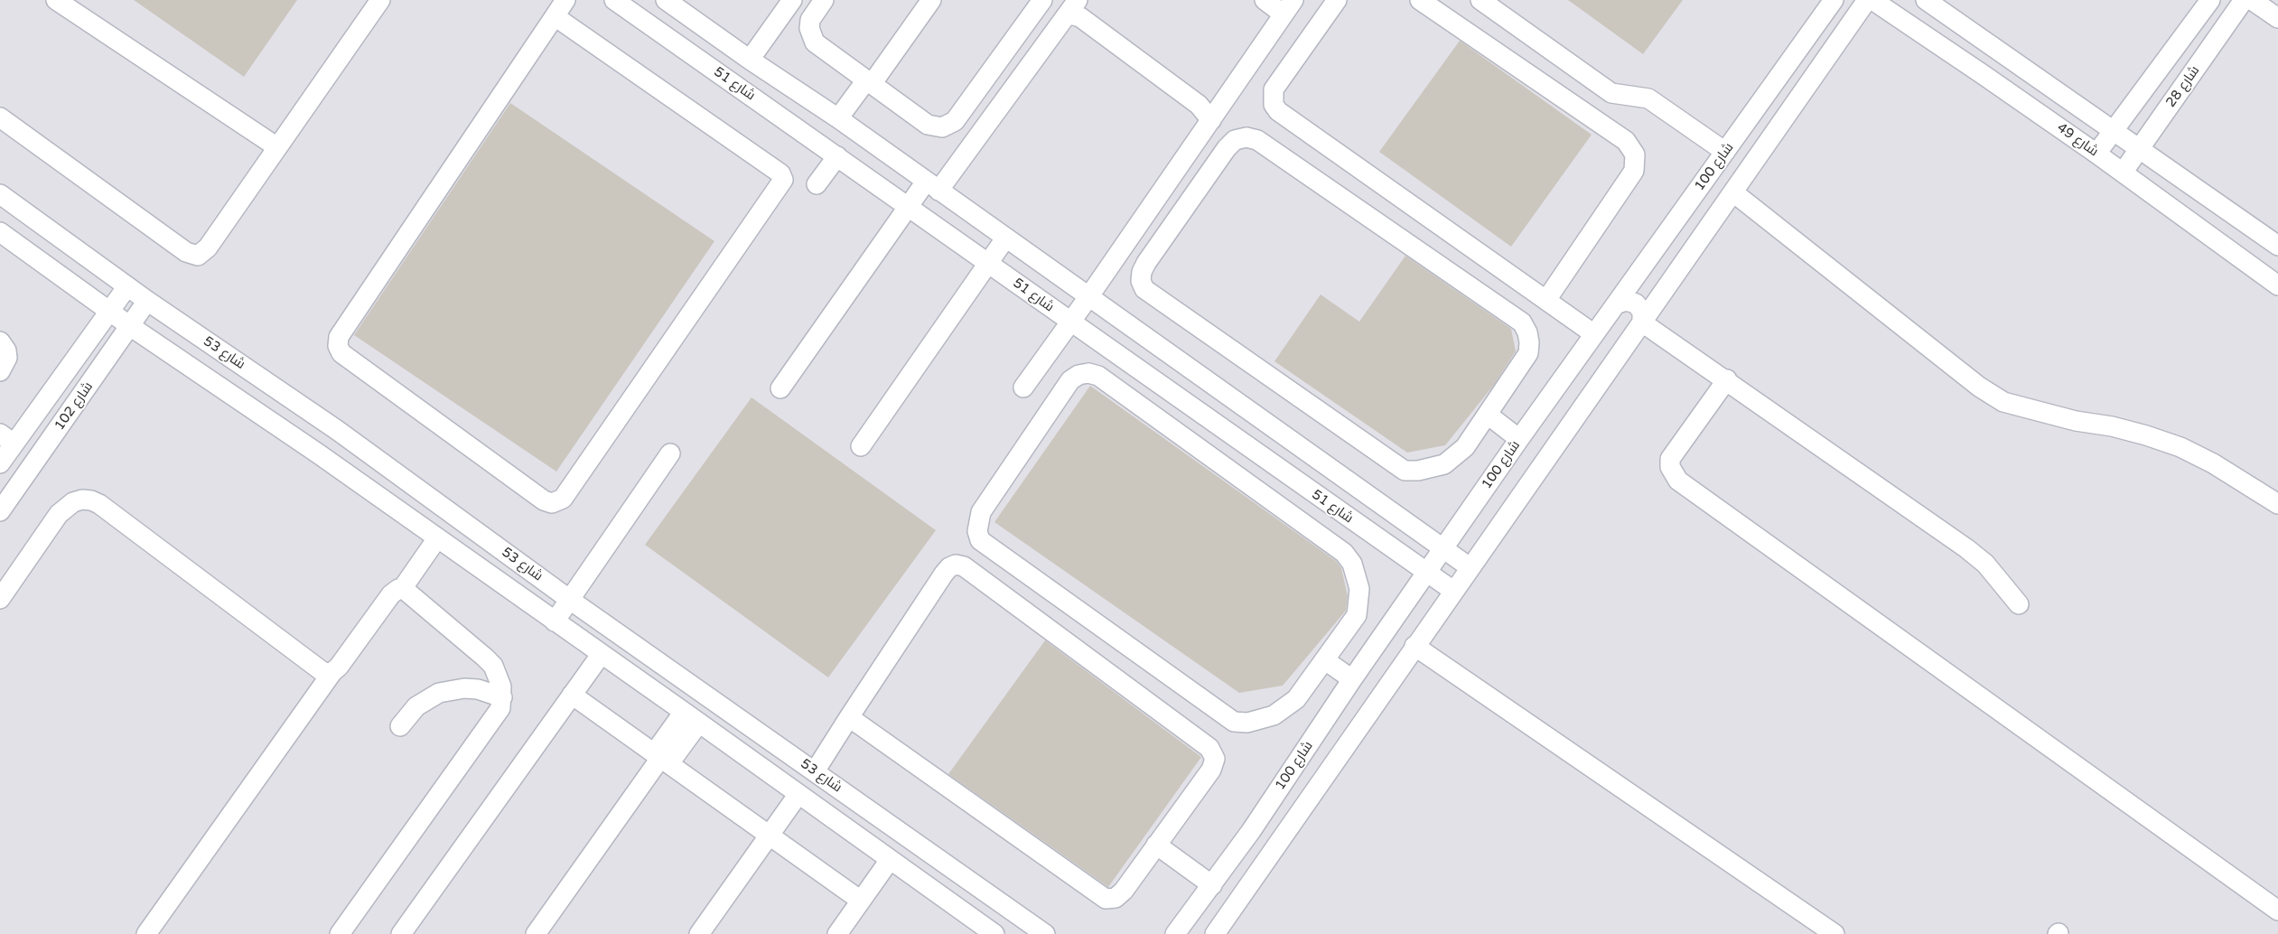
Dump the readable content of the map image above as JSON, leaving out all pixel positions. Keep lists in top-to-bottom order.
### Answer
{
  "streets": {
    "lane": [
      "شارع 51",
      "شارع 28",
      "شارع 49",
      "شارع 100",
      "شارع 53",
      "شارع 102"
    ]
  },
  "crossings": [
    ["شارع 51", "شارع 100"],
    ["شارع 28", "شارع 49"],
    ["شارع 53", "شارع 102"]
  ]
}
